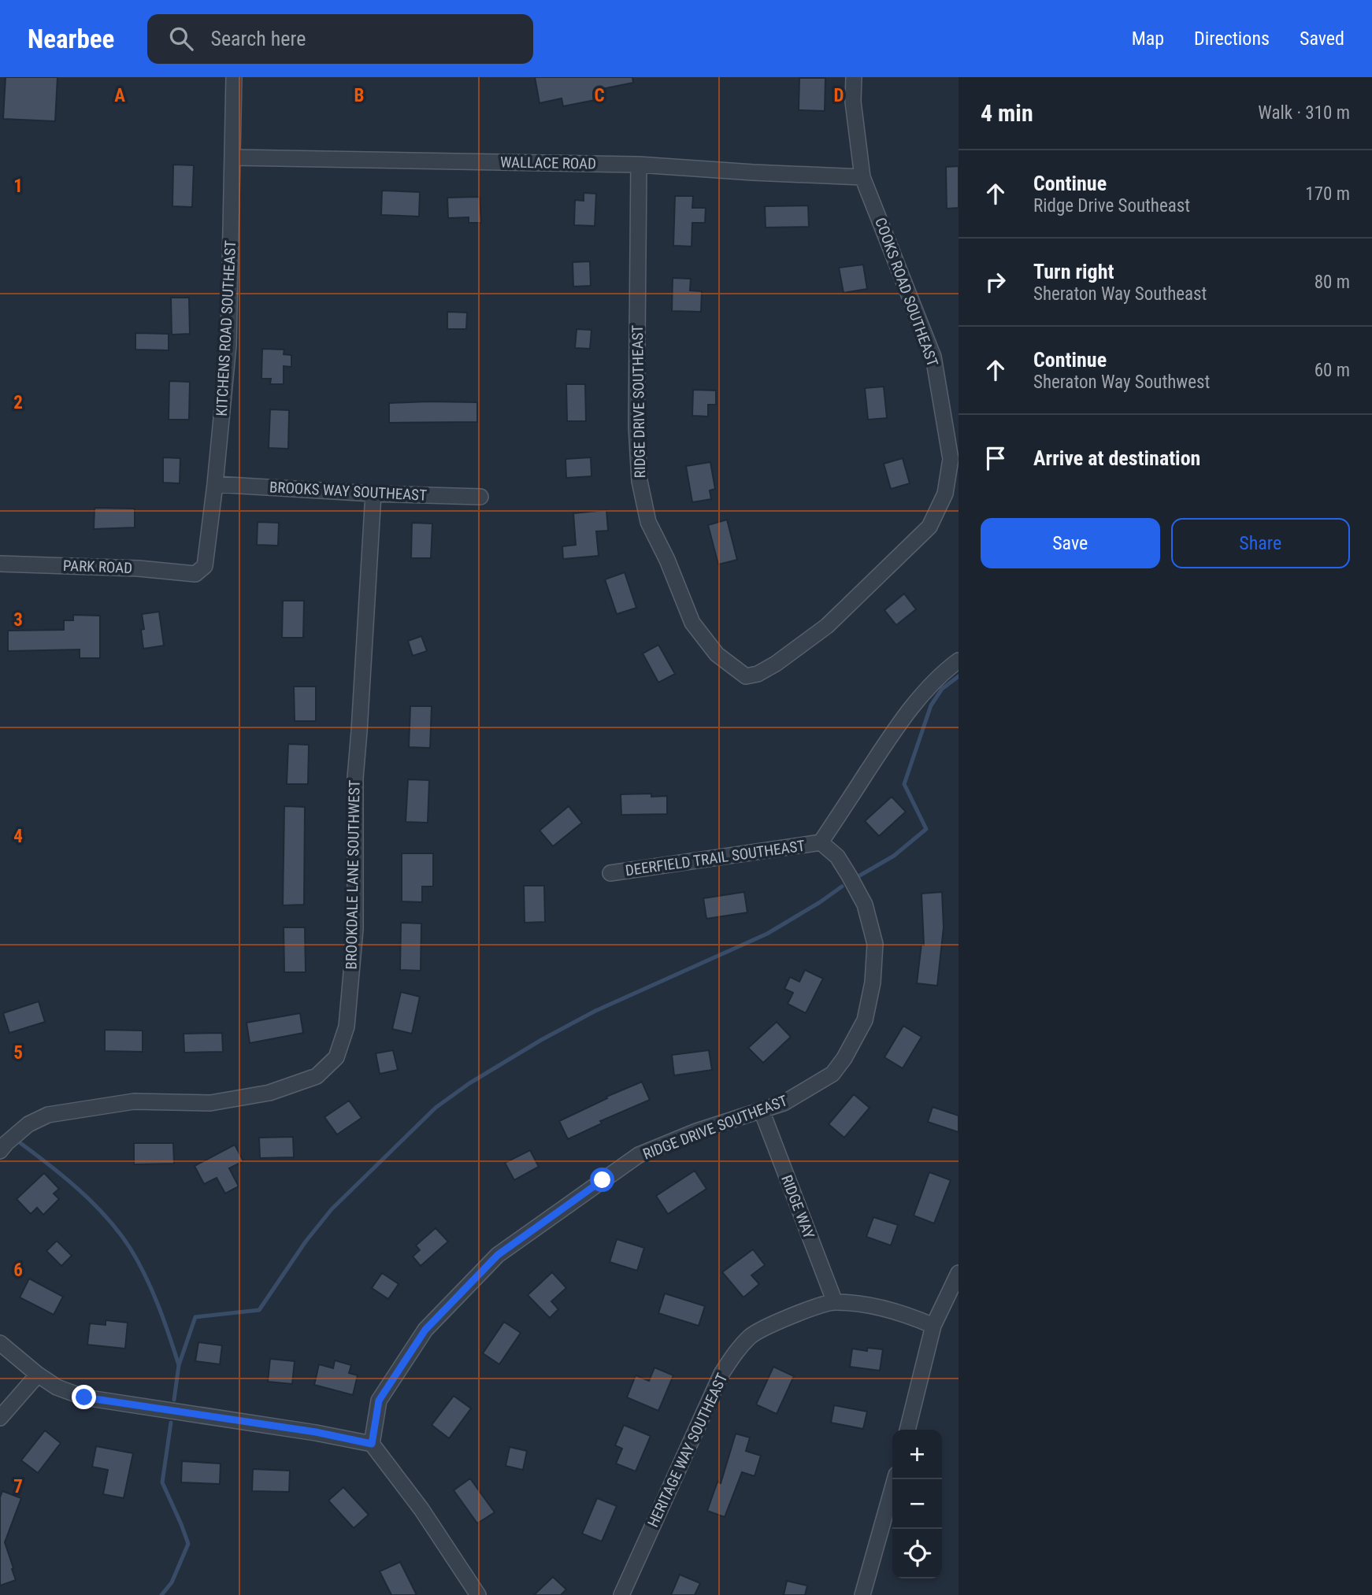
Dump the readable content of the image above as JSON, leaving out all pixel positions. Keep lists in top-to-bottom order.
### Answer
{
  "streets": {
    "street": [
      "WALLACE ROAD",
      "COOKS ROAD SOUTHEAST",
      "KITCHENS ROAD SOUTHEAST",
      "RIDGE DRIVE SOUTHEAST",
      "BROOKS WAY SOUTHEAST",
      "PARK ROAD",
      "DEERFIELD TRAIL SOUTHEAST",
      "BROOKDALE LANE SOUTHWEST",
      "RIDGE WAY",
      "HERITAGE WAY SOUTHEAST"
    ]
  },
  "crossings": [
    ["WALLACE ROAD", "COOKS ROAD SOUTHEAST"],
    ["WALLACE ROAD", "KITCHENS ROAD SOUTHEAST"],
    ["WALLACE ROAD", "RIDGE DRIVE SOUTHEAST"],
    ["COOKS ROAD SOUTHEAST", "RIDGE DRIVE SOUTHEAST"],
    ["KITCHENS ROAD SOUTHEAST", "BROOKS WAY SOUTHEAST"],
    ["KITCHENS ROAD SOUTHEAST", "PARK ROAD"],
    ["RIDGE DRIVE SOUTHEAST", "DEERFIELD TRAIL SOUTHEAST"],
    ["RIDGE DRIVE SOUTHEAST", "RIDGE WAY"],
    ["BROOKS WAY SOUTHEAST", "BROOKDALE LANE SOUTHWEST"],
    ["RIDGE WAY", "HERITAGE WAY SOUTHEAST"]
  ],
  "page": {
    "header": "Nearbee",
    "search": "Search here",
    "nav": ["Map", "Directions", "Saved"],
    "heading": ["4 min", "Walk · 310 m"],
    "list": [
      ["Continue", "Ridge Drive Southeast", "170 m"],
      ["Turn right", "Sheraton Way Southeast", "80 m"],
      ["Continue", "Sheraton Way Southwest", "60 m"],
      "Arrive at destination"
    ],
    "buttons": ["Save", "Share"],
    "map_buttons": ["+", "−"]
  },
  "grid": {
    "columns": [
      "A",
      "B",
      "C",
      "D"
    ],
    "rows": [
      "1",
      "2",
      "3",
      "4",
      "5",
      "6",
      "7"
    ]
  }
}
